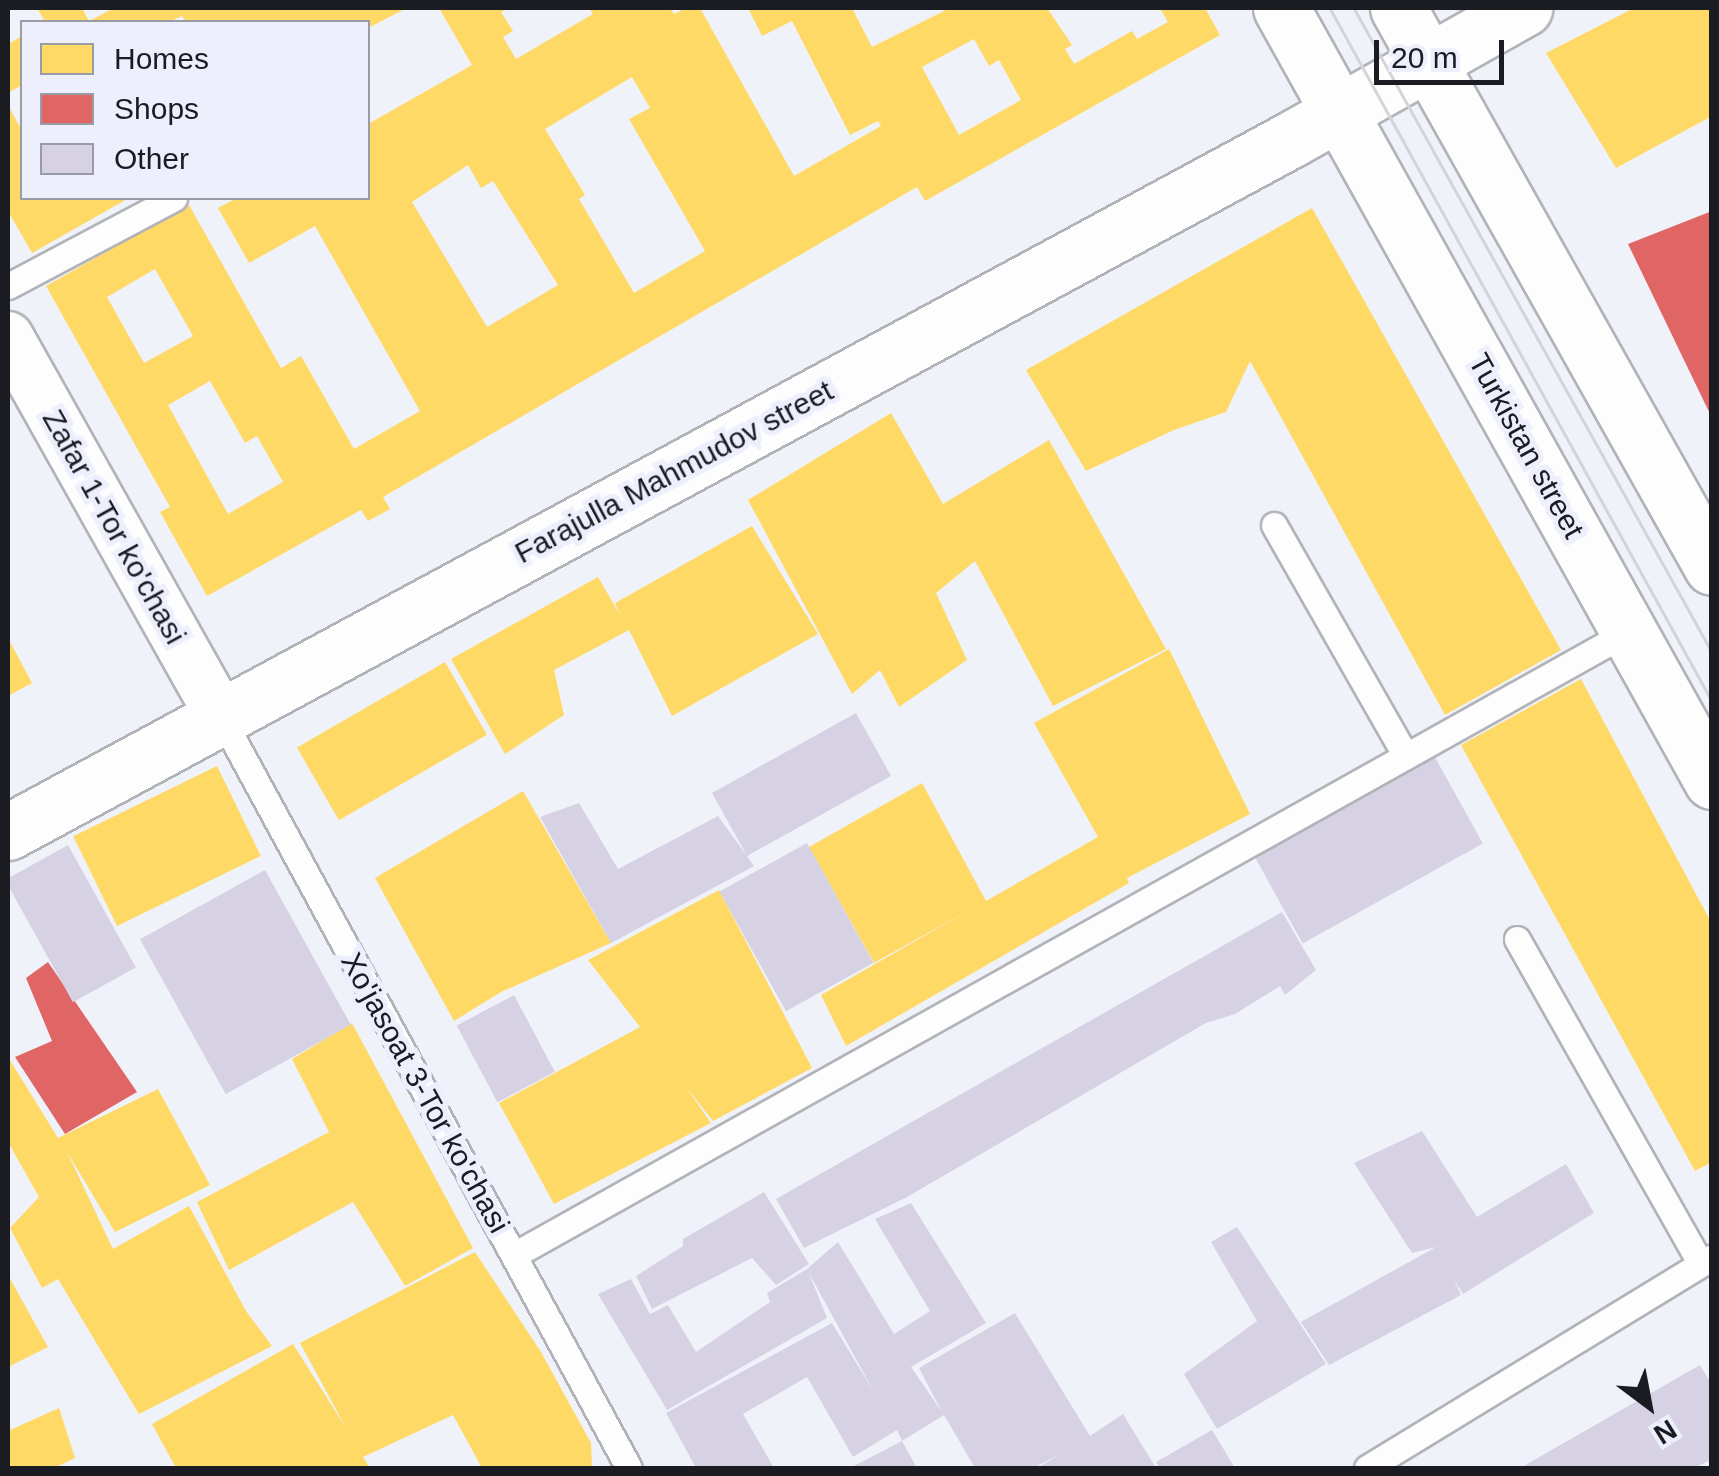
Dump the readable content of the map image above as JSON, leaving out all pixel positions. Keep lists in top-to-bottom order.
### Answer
{
  "streets": {
    "main road": ["Turkistan street", "Farajulla Mahmudov street"],
    "street": ["Zafar 1-Tor ko'chasi"],
    "lane": ["Xo'jasoat 3-Tor ko'chasi"]
  },
  "crossings": [
    ["Turkistan street", "Farajulla Mahmudov street"],
    ["Farajulla Mahmudov street", "Zafar 1-Tor ko'chasi"],
    ["Farajulla Mahmudov street", "Xo'jasoat 3-Tor ko'chasi"],
    ["Zafar 1-Tor ko'chasi", "Xo'jasoat 3-Tor ko'chasi"]
  ],
  "legend": ["Homes", "Shops", "Other"],
  "scale_bar": "20 m",
  "north": "bottom right"
}
